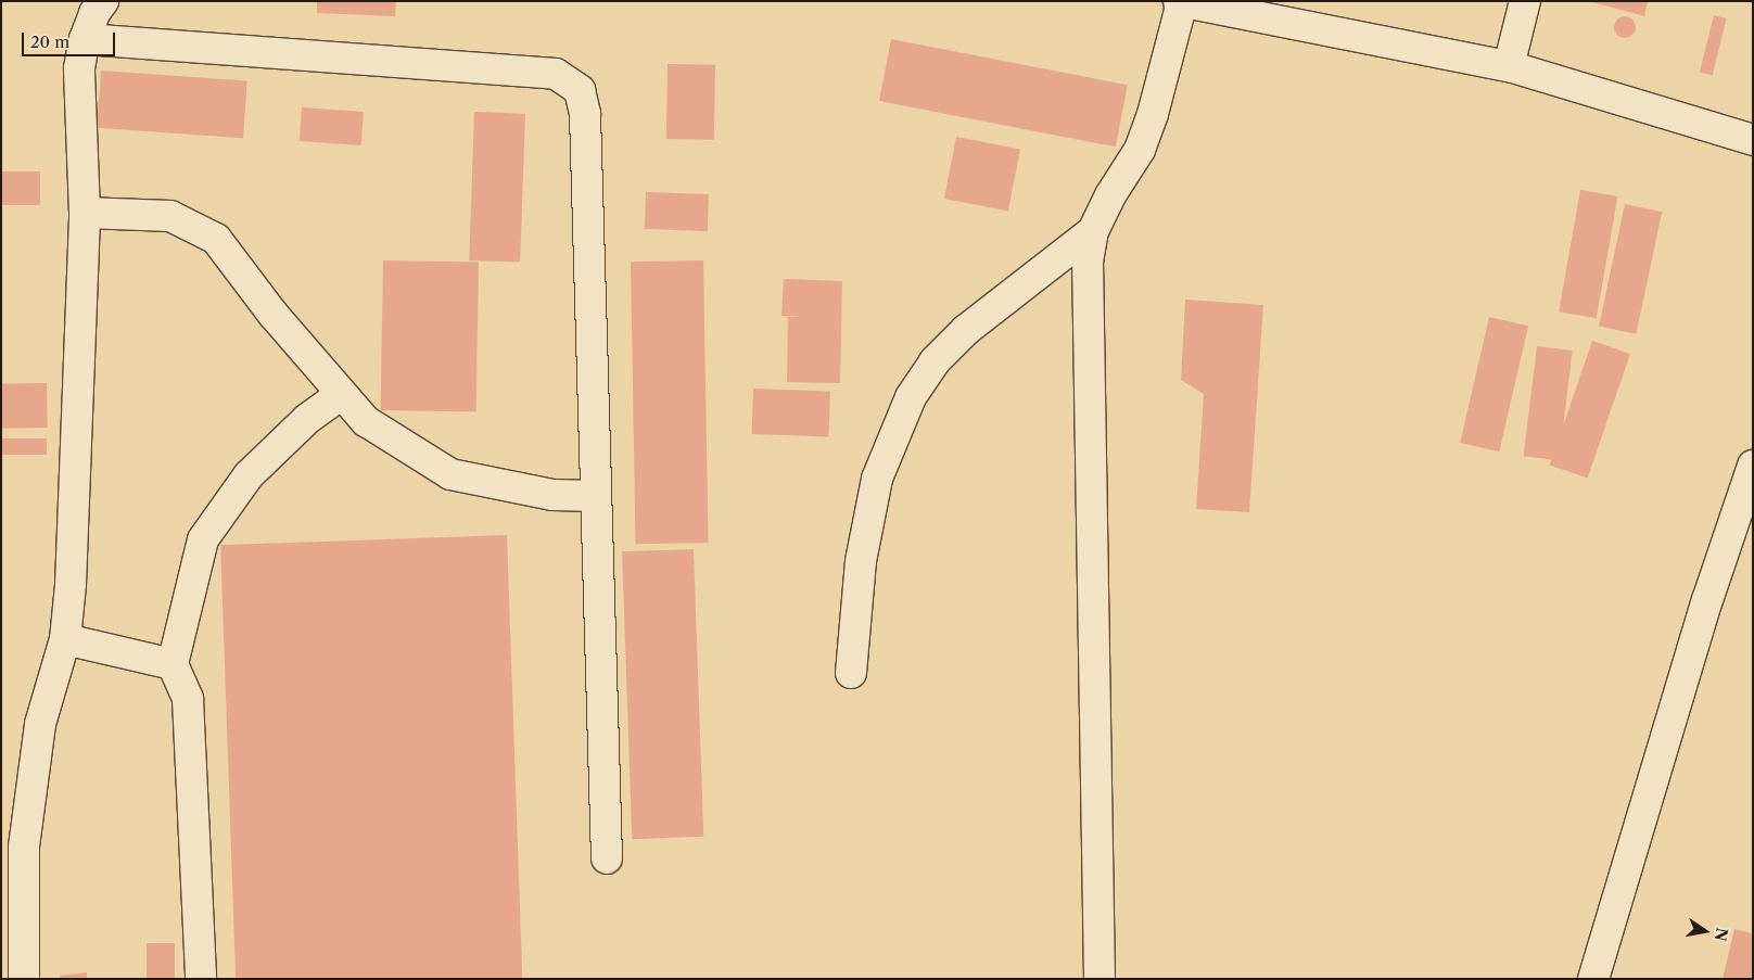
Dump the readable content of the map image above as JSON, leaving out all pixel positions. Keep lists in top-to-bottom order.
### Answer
{
  "scale_bar": "20 m",
  "north": "right"
}
